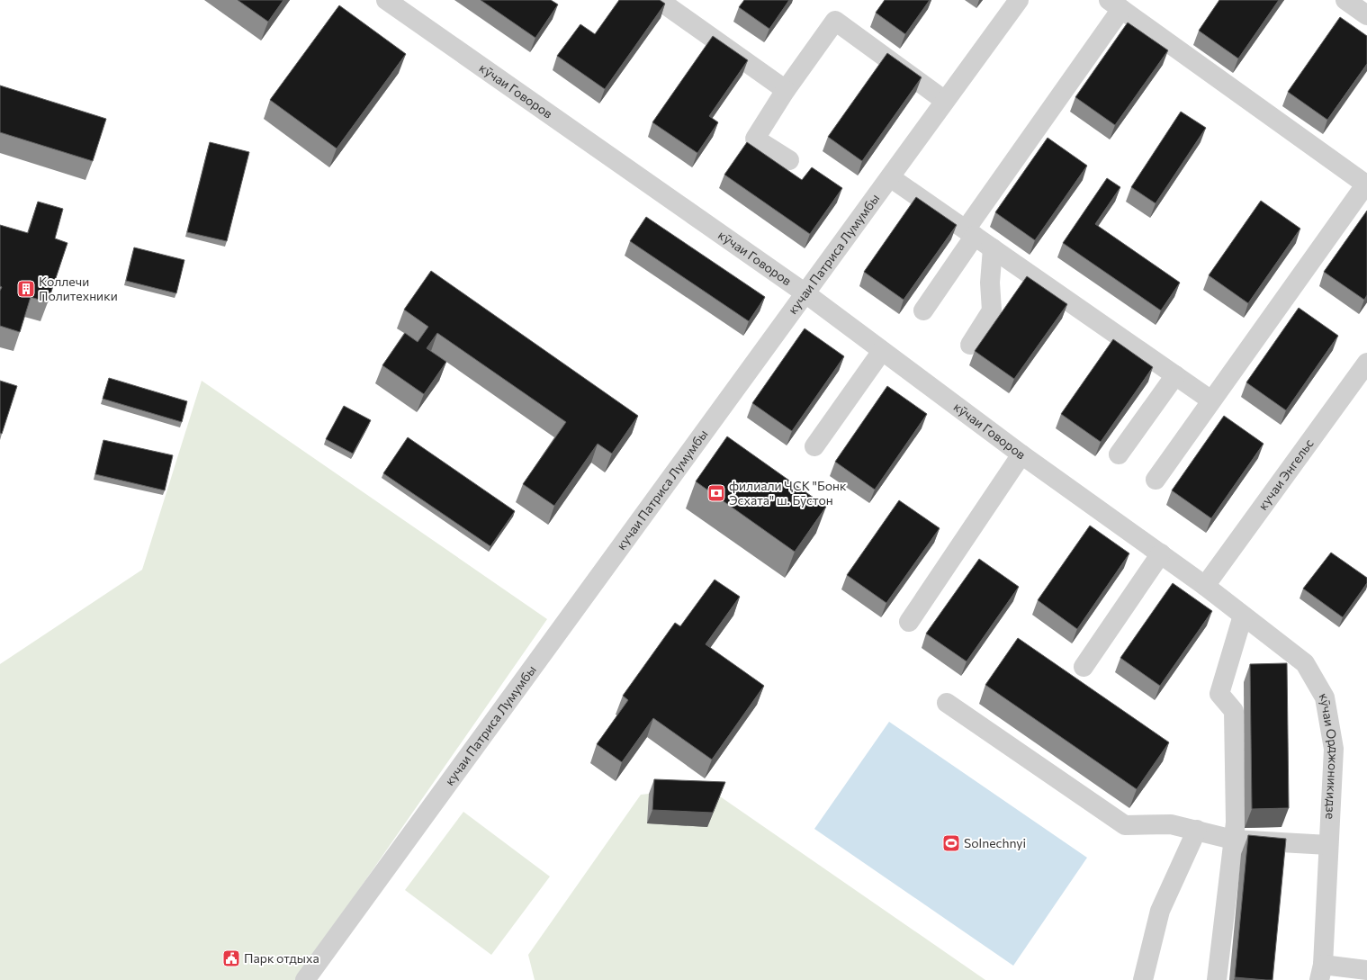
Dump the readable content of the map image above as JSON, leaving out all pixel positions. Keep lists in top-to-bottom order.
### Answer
{
  "streets": {
    "street": [
      "кӯчаи Говоров",
      "кучаи Патриса Лумумбы",
      "кучаи Энгельс",
      "кӯчаи Орджоникидзе"
    ]
  },
  "crossings": [
    ["кӯчаи Говоров", "кучаи Патриса Лумумбы"],
    ["кӯчаи Говоров", "кучаи Энгельс"],
    ["кӯчаи Говоров", "кӯчаи Орджоникидзе"],
    ["кучаи Энгельс", "кӯчаи Орджоникидзе"]
  ],
  "places": {
    "building": ["Коллечи Политехники"],
    "bank": ["филиали ҶСК \"Бонк Эсхата\" ш. Бӯстон"],
    "sports": ["Solnechnyi"],
    "public building": ["Парк отдыха"]
  }
}
